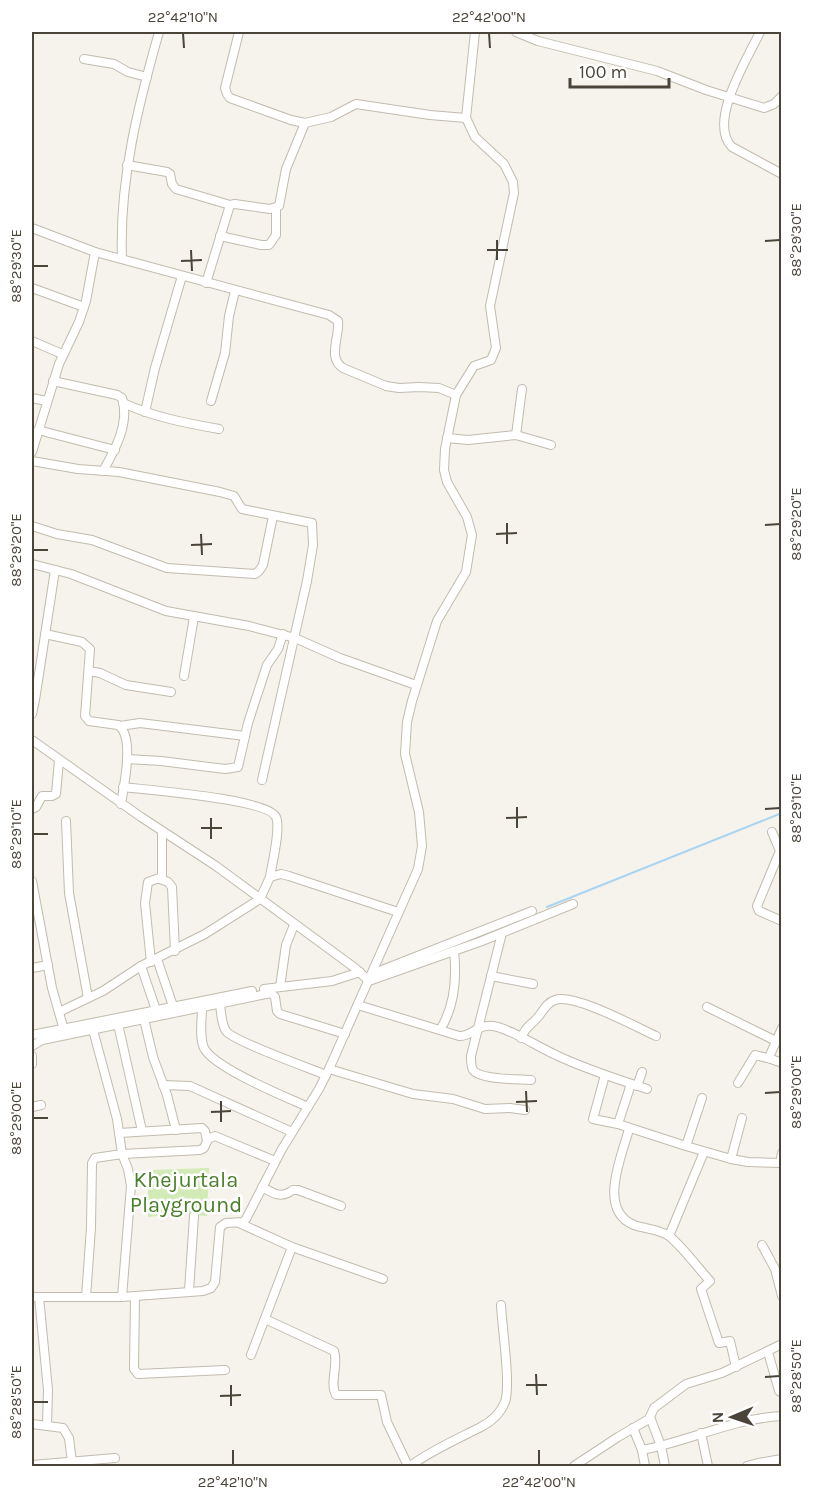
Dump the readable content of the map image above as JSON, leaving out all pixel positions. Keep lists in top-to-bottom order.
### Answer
{
  "parks": ["Khejurtala Playground"],
  "scale_bar": "100 m",
  "north": "left",
  "coordinates": [
    "22°42'10\"N",
    "22°42'00\"N",
    "88°29'30\"E",
    "88°29'20\"E",
    "88°29'10\"E",
    "88°29'00\"E",
    "88°28'50\"E"
  ]
}
